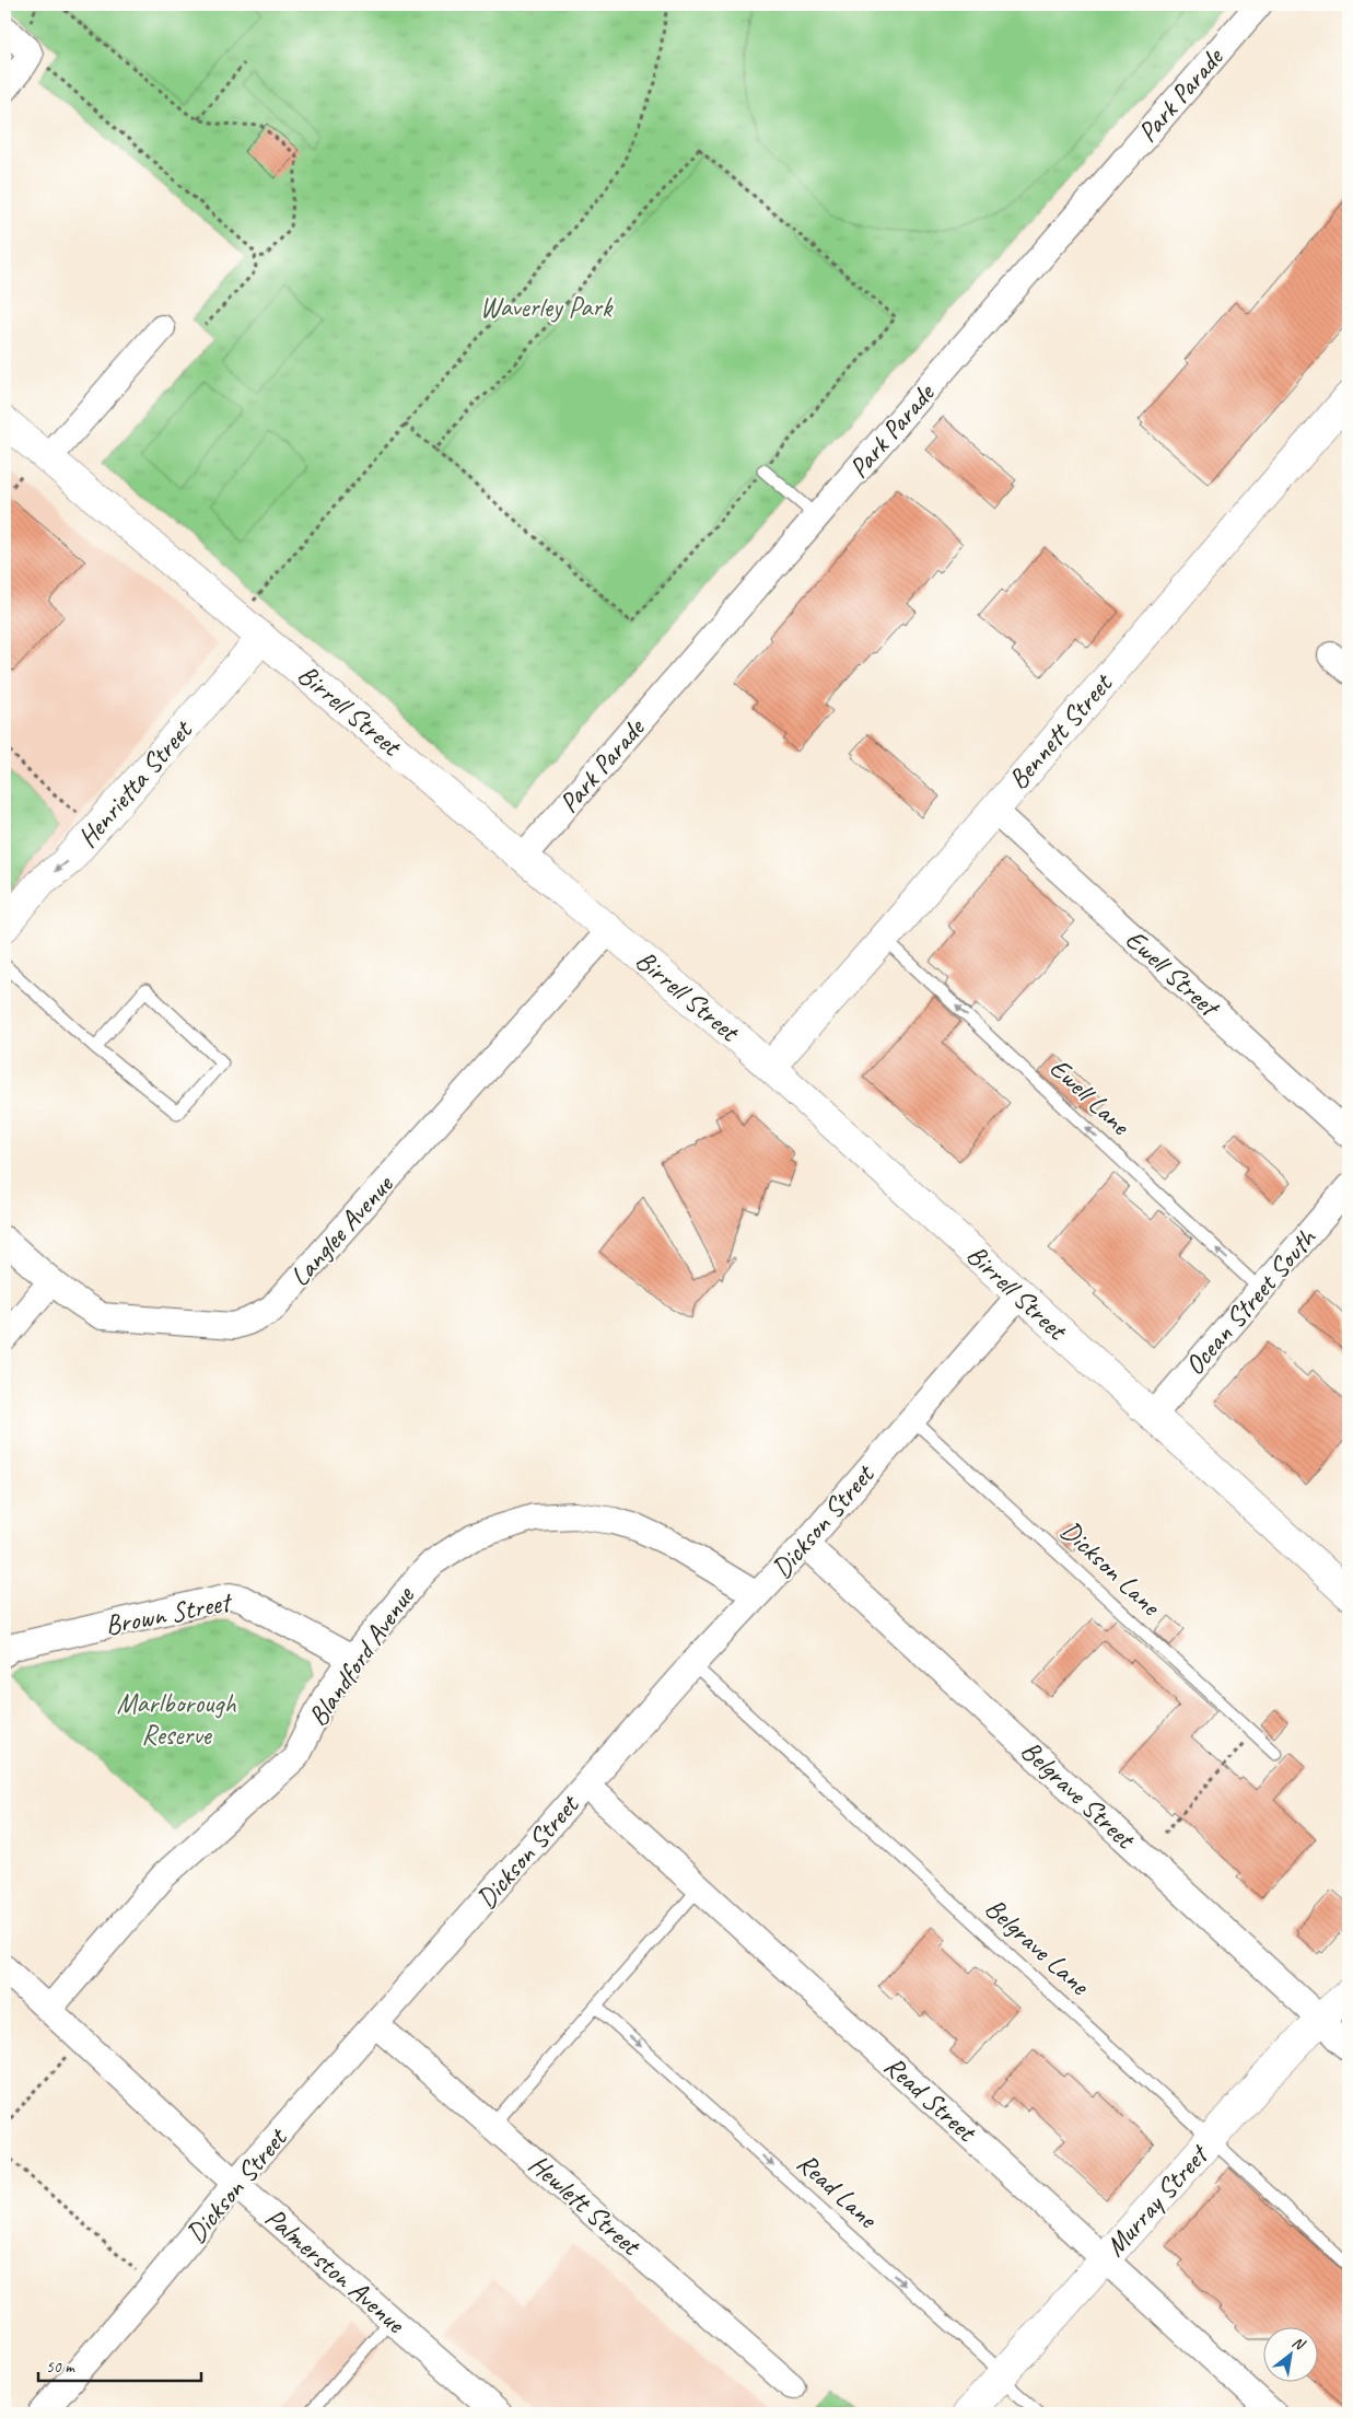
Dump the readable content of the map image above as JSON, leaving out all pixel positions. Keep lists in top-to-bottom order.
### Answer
{
  "streets": {
    "main road": [
      "Birrell Street",
      "Bennett Street",
      "Henrietta Street",
      "Murray Street"
    ],
    "street": [
      "Park Parade",
      "Ewell Street",
      "Langlee Avenue",
      "Ocean Street South",
      "Dickson Street",
      "Brown Street",
      "Blandford Avenue",
      "Belgrave Street",
      "Read Street",
      "Hewlett Street",
      "Palmerston Avenue"
    ],
    "lane": [
      "Ewell Lane",
      "Dickson Lane",
      "Belgrave Lane",
      "Read Lane"
    ]
  },
  "crossings": [
    ["Park Parade", "Birrell Street"],
    ["Birrell Street", "Bennett Street"],
    ["Birrell Street", "Henrietta Street"],
    ["Birrell Street", "Langlee Avenue"],
    ["Birrell Street", "Ocean Street South"],
    ["Birrell Street", "Dickson Street"],
    ["Bennett Street", "Ewell Street"],
    ["Bennett Street", "Ewell Lane"],
    ["Ewell Lane", "Ocean Street South"],
    ["Dickson Street", "Dickson Lane"],
    ["Dickson Street", "Blandford Avenue"],
    ["Dickson Street", "Belgrave Street"],
    ["Dickson Street", "Belgrave Lane"],
    ["Dickson Street", "Read Street"],
    ["Dickson Street", "Hewlett Street"],
    ["Dickson Street", "Palmerston Avenue"],
    ["Brown Street", "Blandford Avenue"],
    ["Blandford Avenue", "Palmerston Avenue"],
    ["Belgrave Street", "Murray Street"],
    ["Belgrave Lane", "Murray Street"],
    ["Read Street", "Murray Street"],
    ["Read Lane", "Murray Street"]
  ],
  "one_way": ["Henrietta Street", "Ewell Lane", "Read Lane"],
  "parks": ["Waverley Park", "Marlborough Reserve"],
  "scale_bar": "50 m",
  "north": "top right"
}
